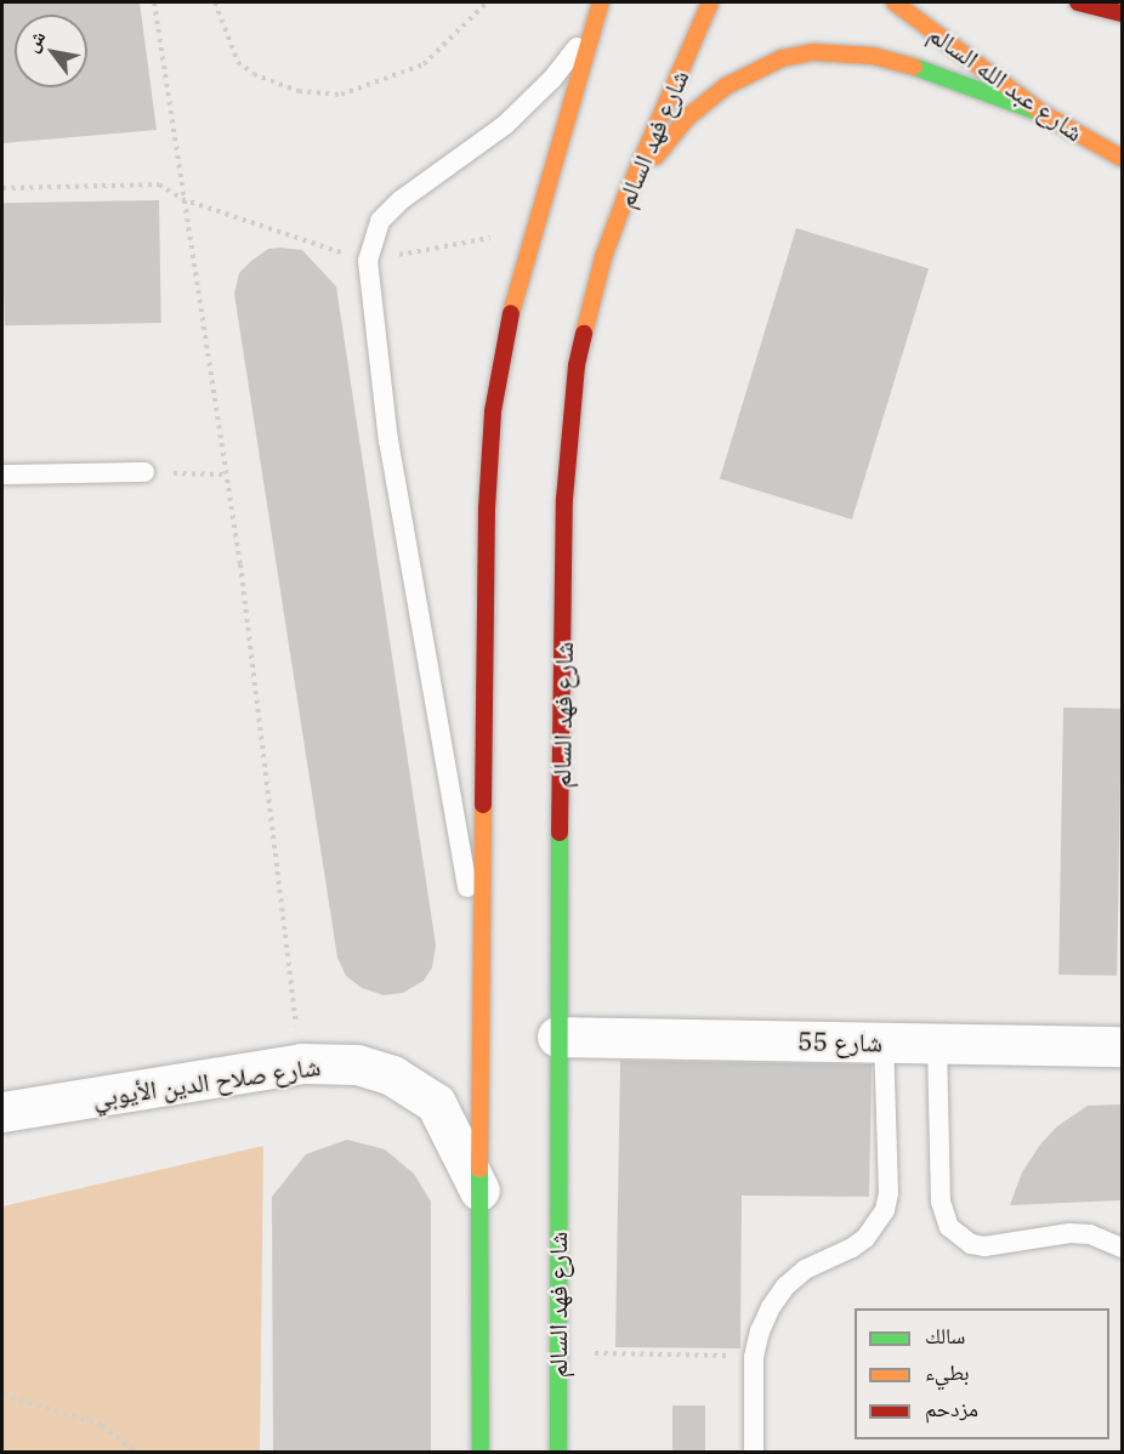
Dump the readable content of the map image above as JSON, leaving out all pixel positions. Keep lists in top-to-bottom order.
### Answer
{
  "streets": {
    "main road": ["شارع عبد الله السالم", "شارع فهد السالم"],
    "street": ["شارع 55", "شارع صلاح الدين الأيوبي"]
  },
  "crossings": [
    ["شارع فهد السالم", "شارع 55"]
  ],
  "legend": ["سالك", "بطيء", "مزدحم"],
  "north": "top left"
}
